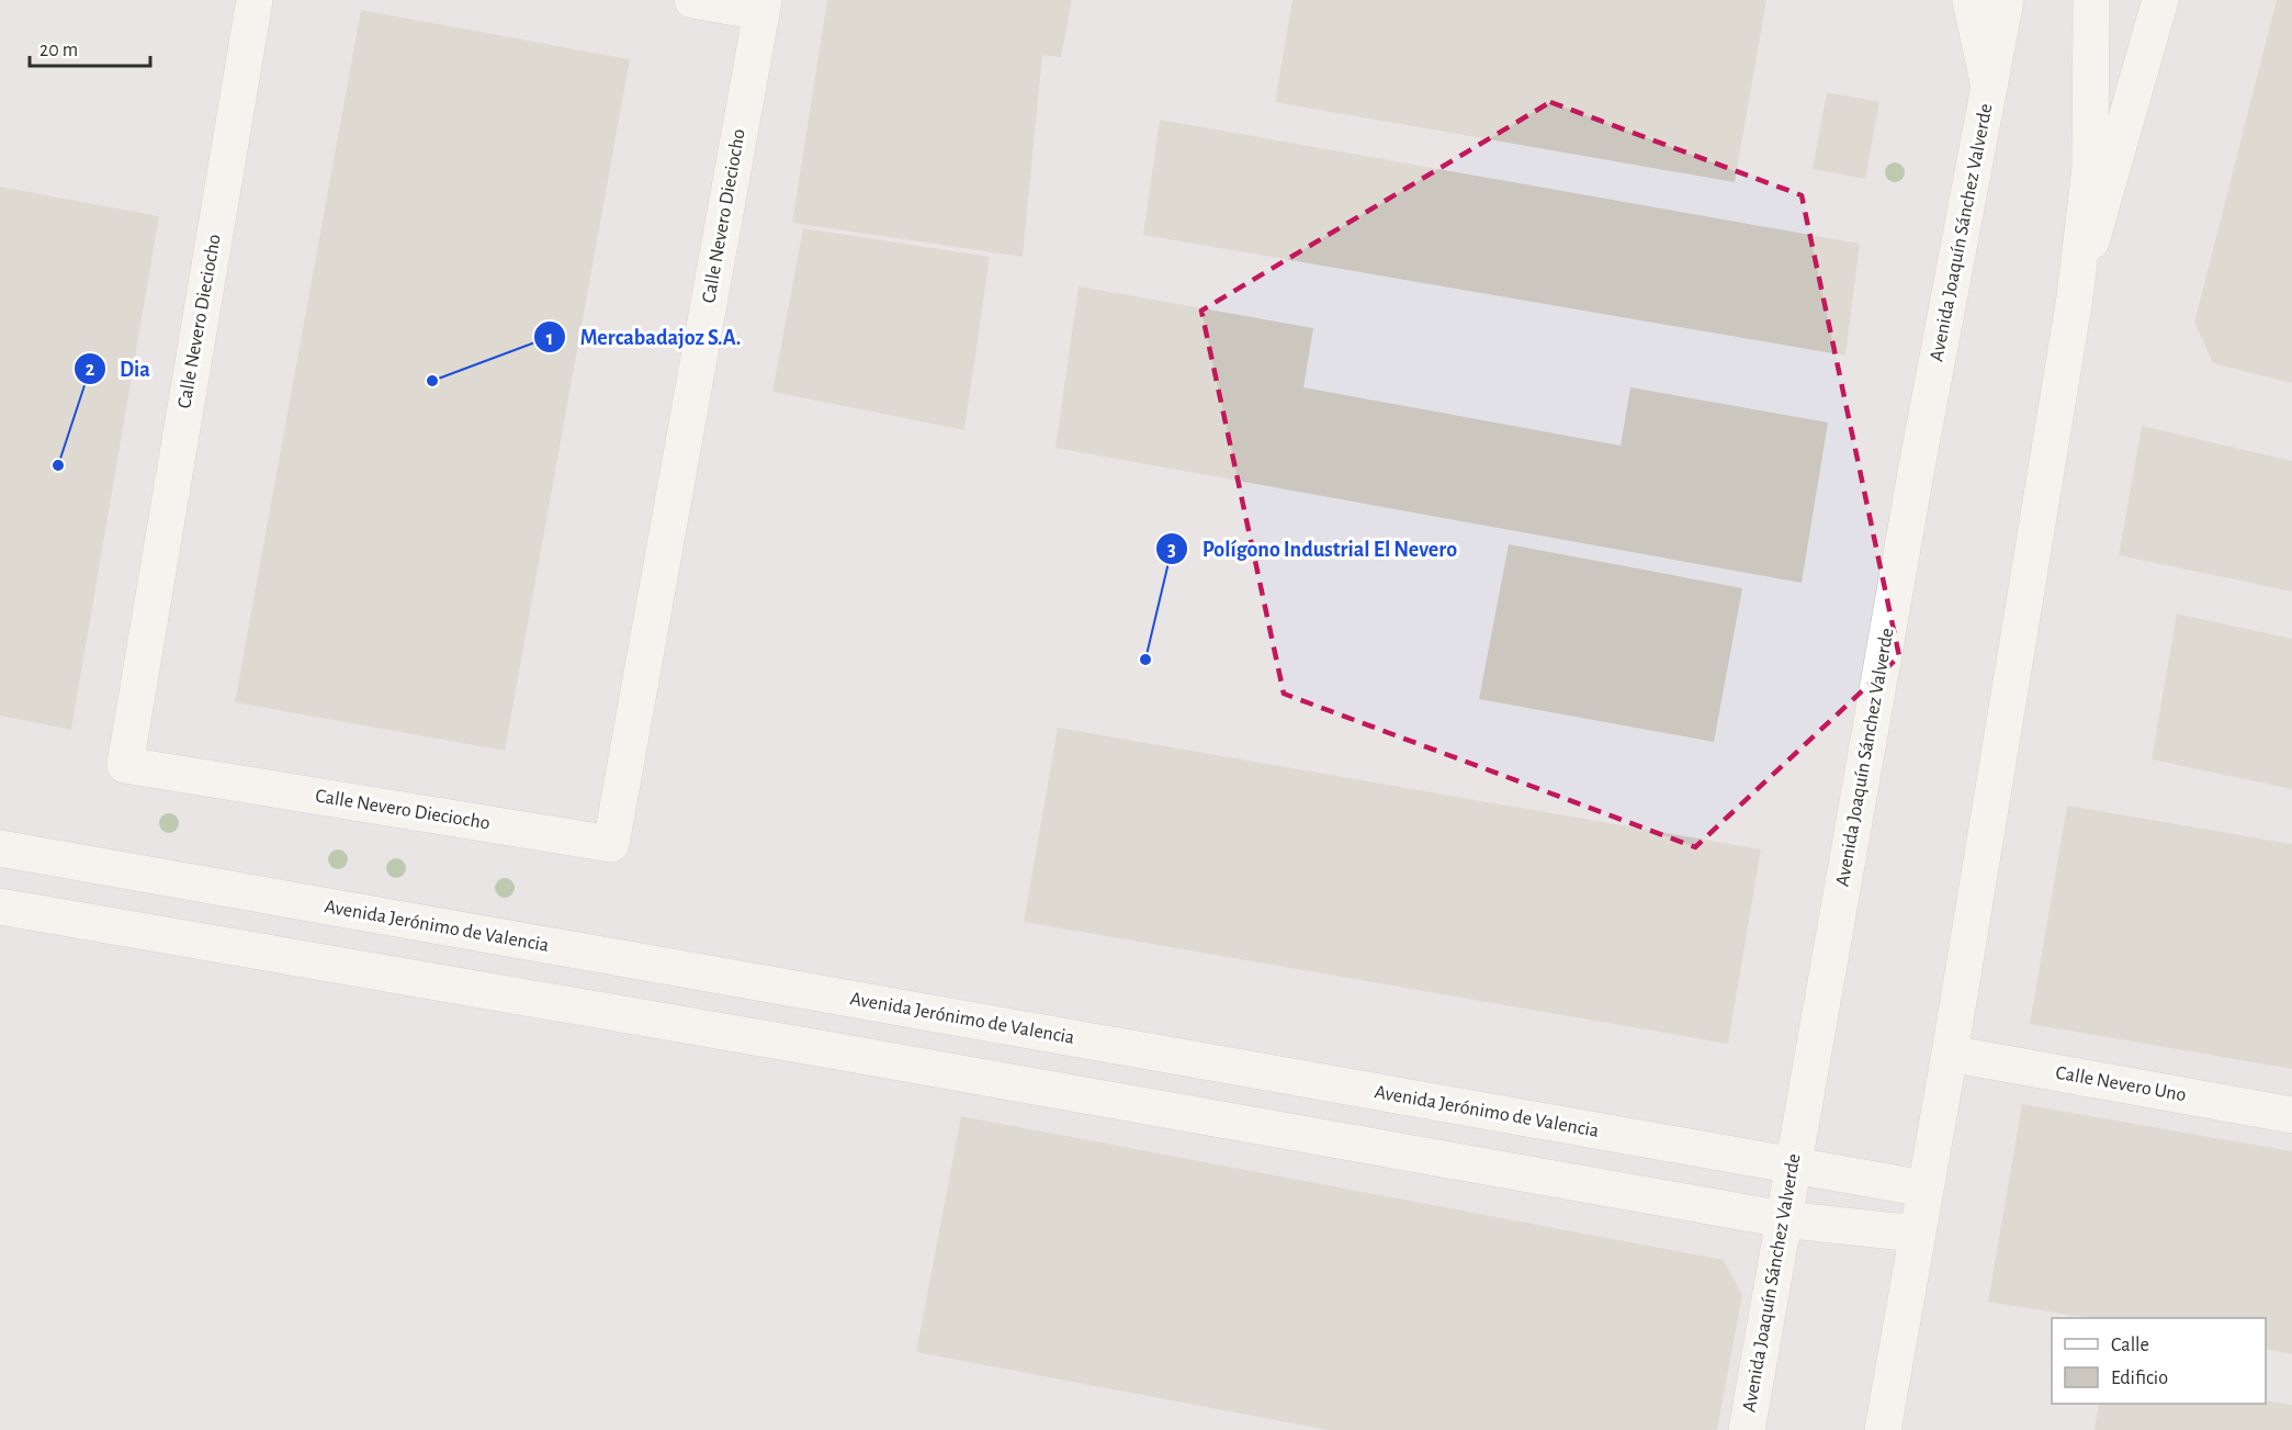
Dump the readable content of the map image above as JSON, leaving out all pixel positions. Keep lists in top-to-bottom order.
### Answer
{
  "streets": {
    "street": [
      "Calle Nevero Dieciocho",
      "Avenida Joaquín Sánchez Valverde",
      "Avenida Jerónimo de Valencia",
      "Calle Nevero Uno"
    ]
  },
  "crossings": [
    ["Avenida Joaquín Sánchez Valverde", "Avenida Jerónimo de Valencia"]
  ],
  "places": ["Mercabadajoz S.A.", "Dia", "Polígono Industrial El Nevero"],
  "legend": ["Calle", "Edificio"],
  "scale_bar": "20 m"
}
